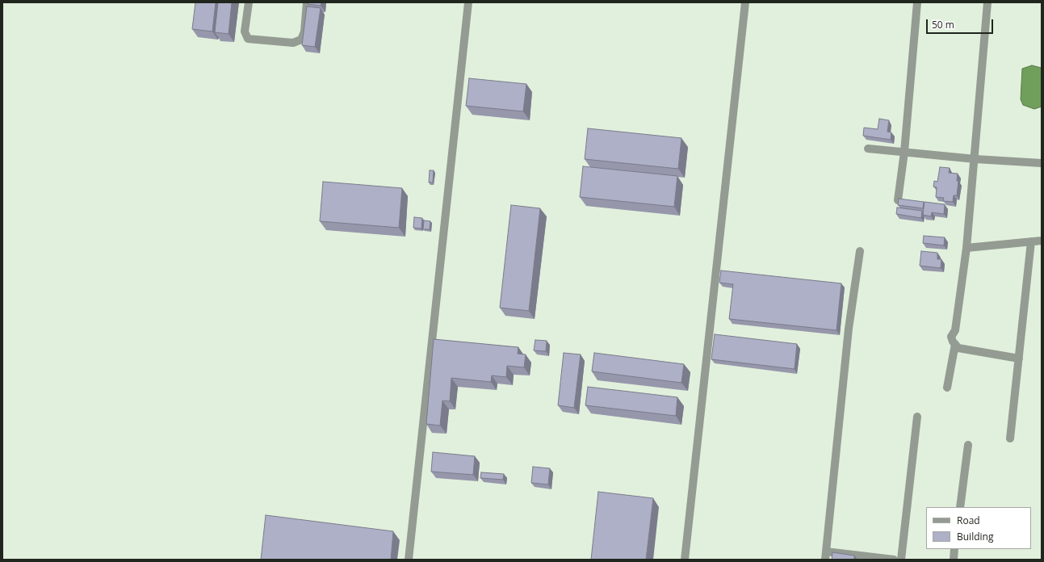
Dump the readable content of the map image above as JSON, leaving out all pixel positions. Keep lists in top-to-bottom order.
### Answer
{
  "legend": ["Road", "Building"],
  "scale_bar": "50 m"
}
